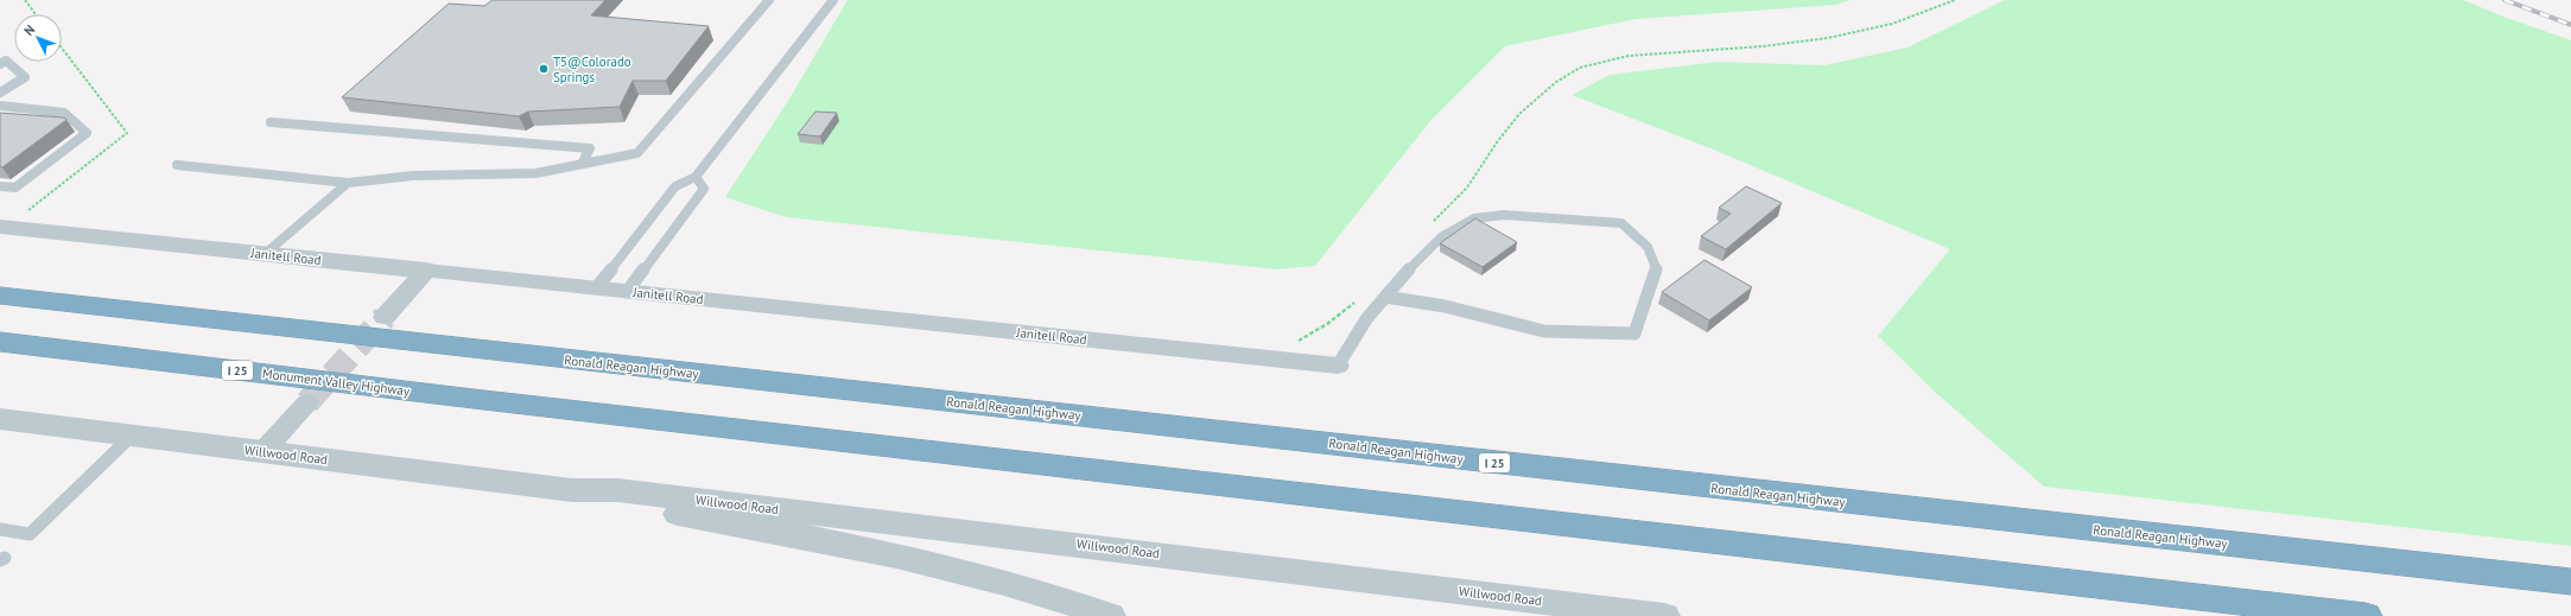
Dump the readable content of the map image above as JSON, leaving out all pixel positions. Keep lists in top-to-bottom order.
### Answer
{
  "streets": {
    "highway": ["Ronald Reagan Highway", "I 25", "Monument Valley Highway"],
    "street": ["Janitell Road", "Willwood Road"]
  },
  "places": ["T5@Colorado Springs"],
  "north": "top left"
}
